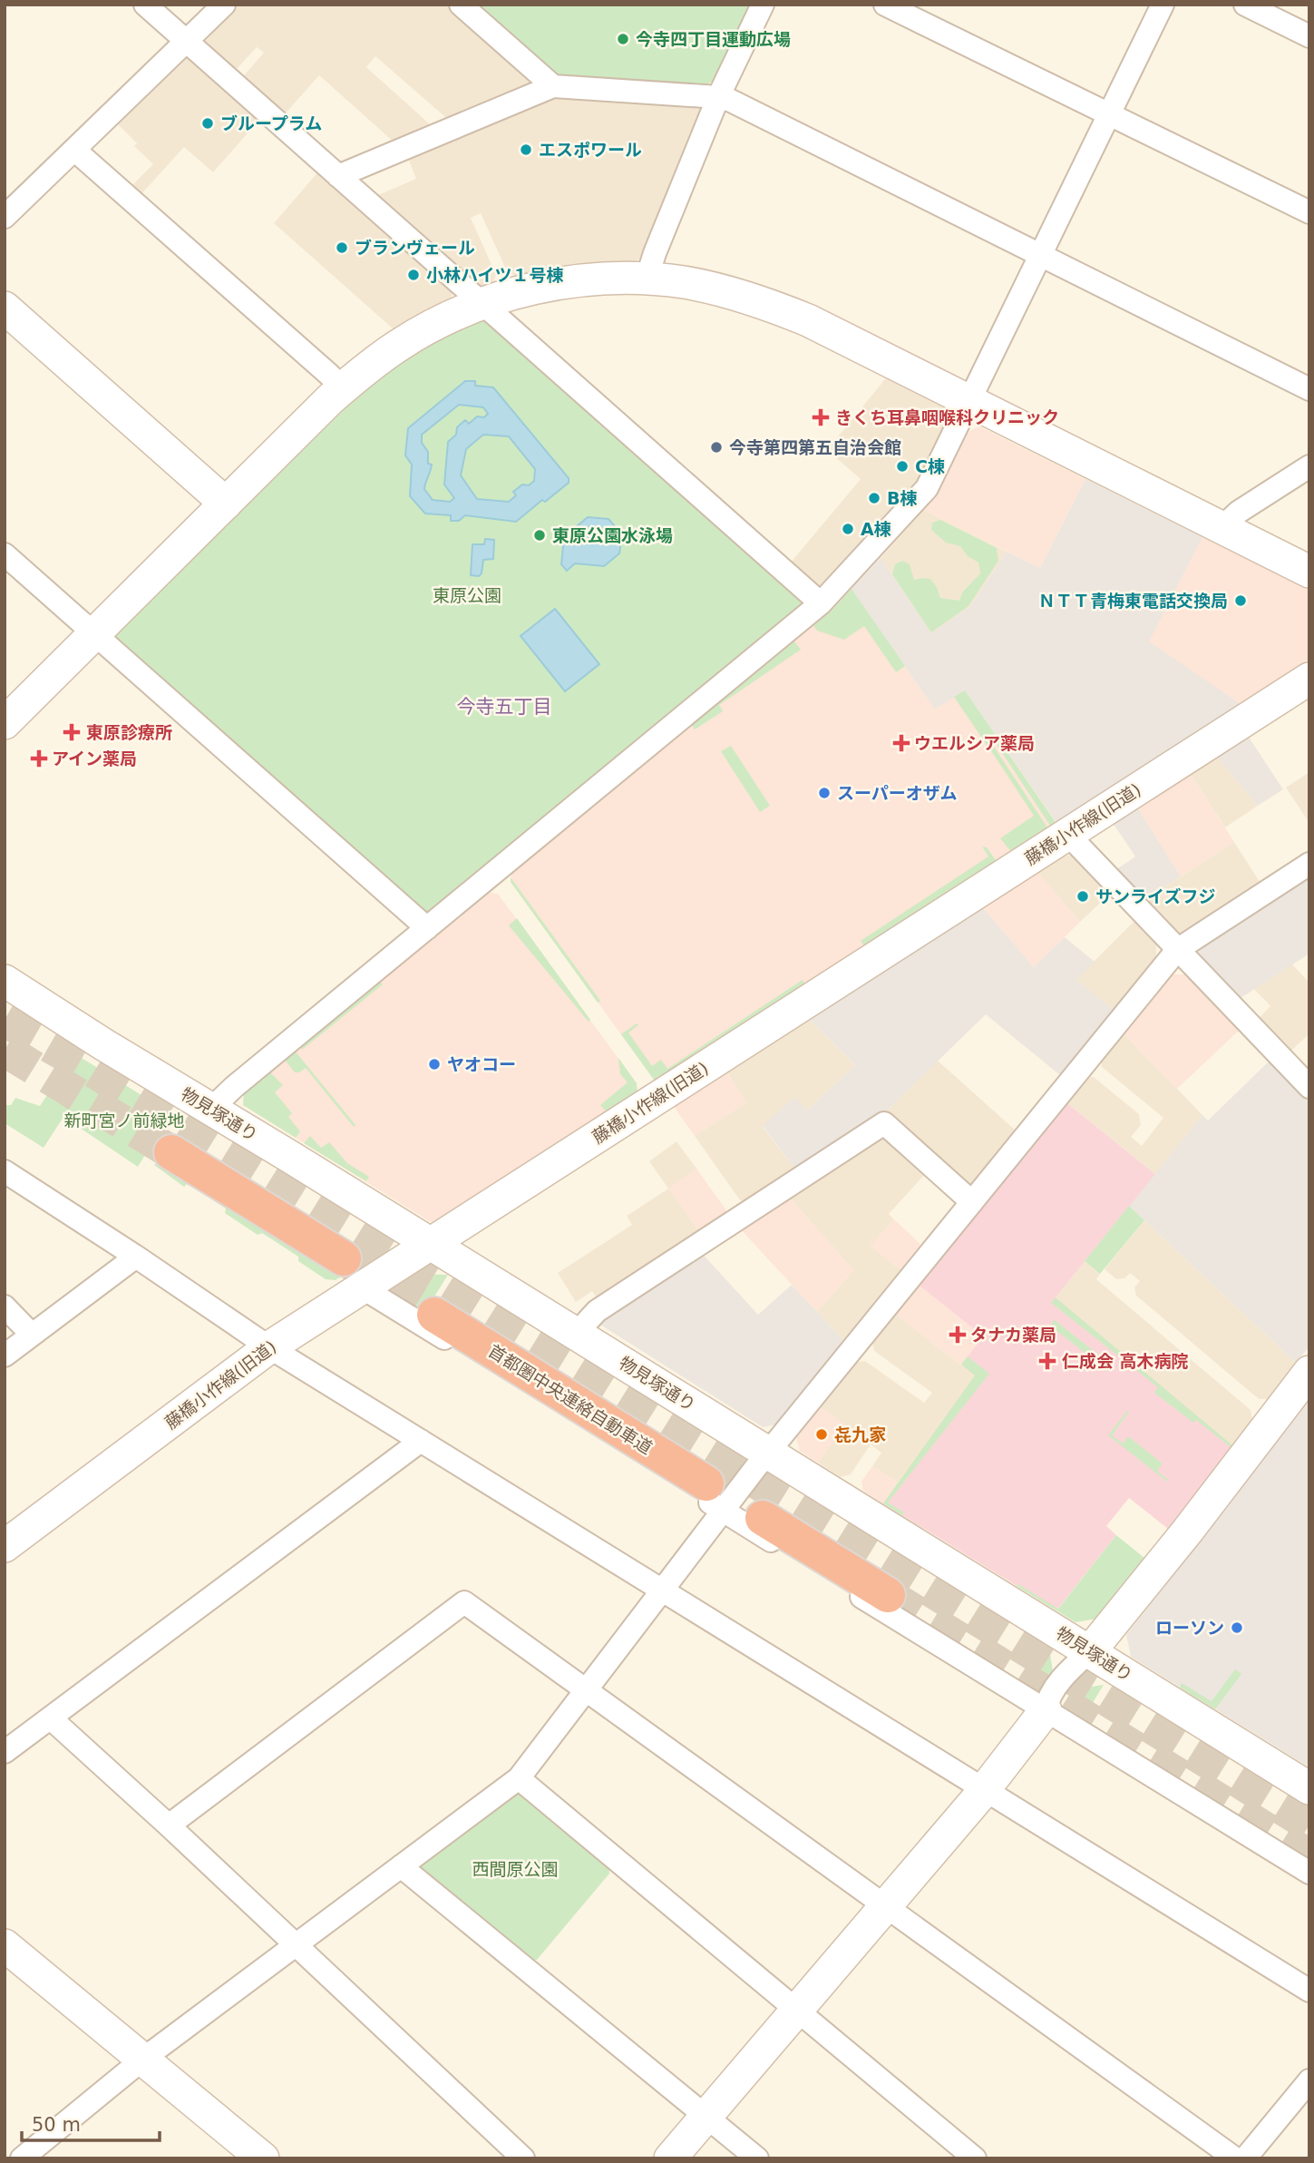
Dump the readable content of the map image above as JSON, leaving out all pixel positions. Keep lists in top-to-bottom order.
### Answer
{
  "streets": {
    "highway": ["首都圏中央連絡自動車道"],
    "street": ["藤橋小作線(旧道)", "物見塚通り"]
  },
  "crossings": [
    ["藤橋小作線(旧道)", "物見塚通り"]
  ],
  "districts": ["今寺五丁目"],
  "parks": ["東原公園", "新町宮ノ前緑地", "西間原公園"],
  "places": {
    "other": [
      "今寺四丁目運動広場",
      "ブループラム",
      "エスポワール",
      "ブランヴェール",
      "小林ハイツ１号棟",
      "今寺第四第五自治会館",
      "C棟",
      "B棟",
      "A棟",
      "東原公園水泳場",
      "ＮＴＴ青梅東電話交換局",
      "スーパーオザム",
      "サンライズフジ",
      "ヤオコー",
      "㐂九家",
      "ローソン"
    ],
    "health": [
      "きくち耳鼻咽喉科クリニック",
      "東原診療所",
      "ウエルシア薬局",
      "アイン薬局",
      "タナカ薬局",
      "仁成会 高木病院"
    ]
  },
  "scale_bar": "50 m"
}
